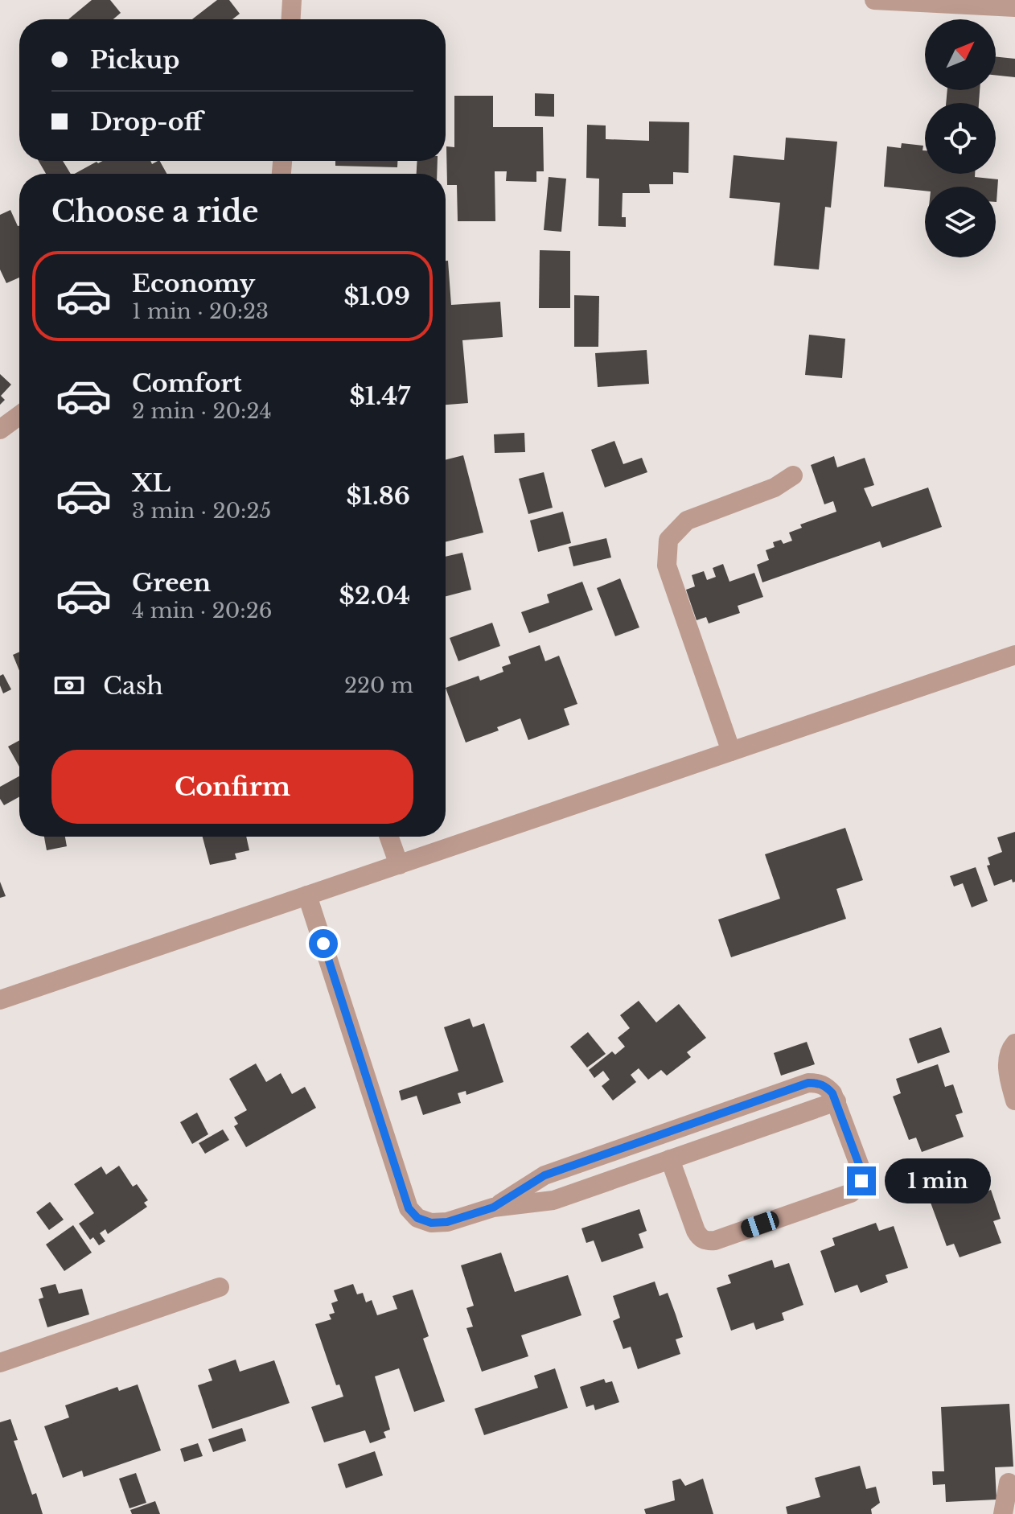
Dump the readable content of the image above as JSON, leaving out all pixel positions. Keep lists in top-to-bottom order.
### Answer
{
  "north": "top right",
  "page": {
    "banner": ["Pickup", "Drop-off"],
    "heading": "Choose a ride",
    "list": [
      {
        "name": "Economy",
        "note": "1 min · 20:23",
        "value": "$1.09"
      },
      {
        "name": "Comfort",
        "note": "2 min · 20:24",
        "value": "$1.47"
      },
      {
        "name": "XL",
        "note": "3 min · 20:25",
        "value": "$1.86"
      },
      {
        "name": "Green",
        "note": "4 min · 20:26",
        "value": "$2.04"
      }
    ],
    "pay": ["Cash", "220 m"],
    "buttons": "Confirm",
    "bubble": "1 min"
  }
}
